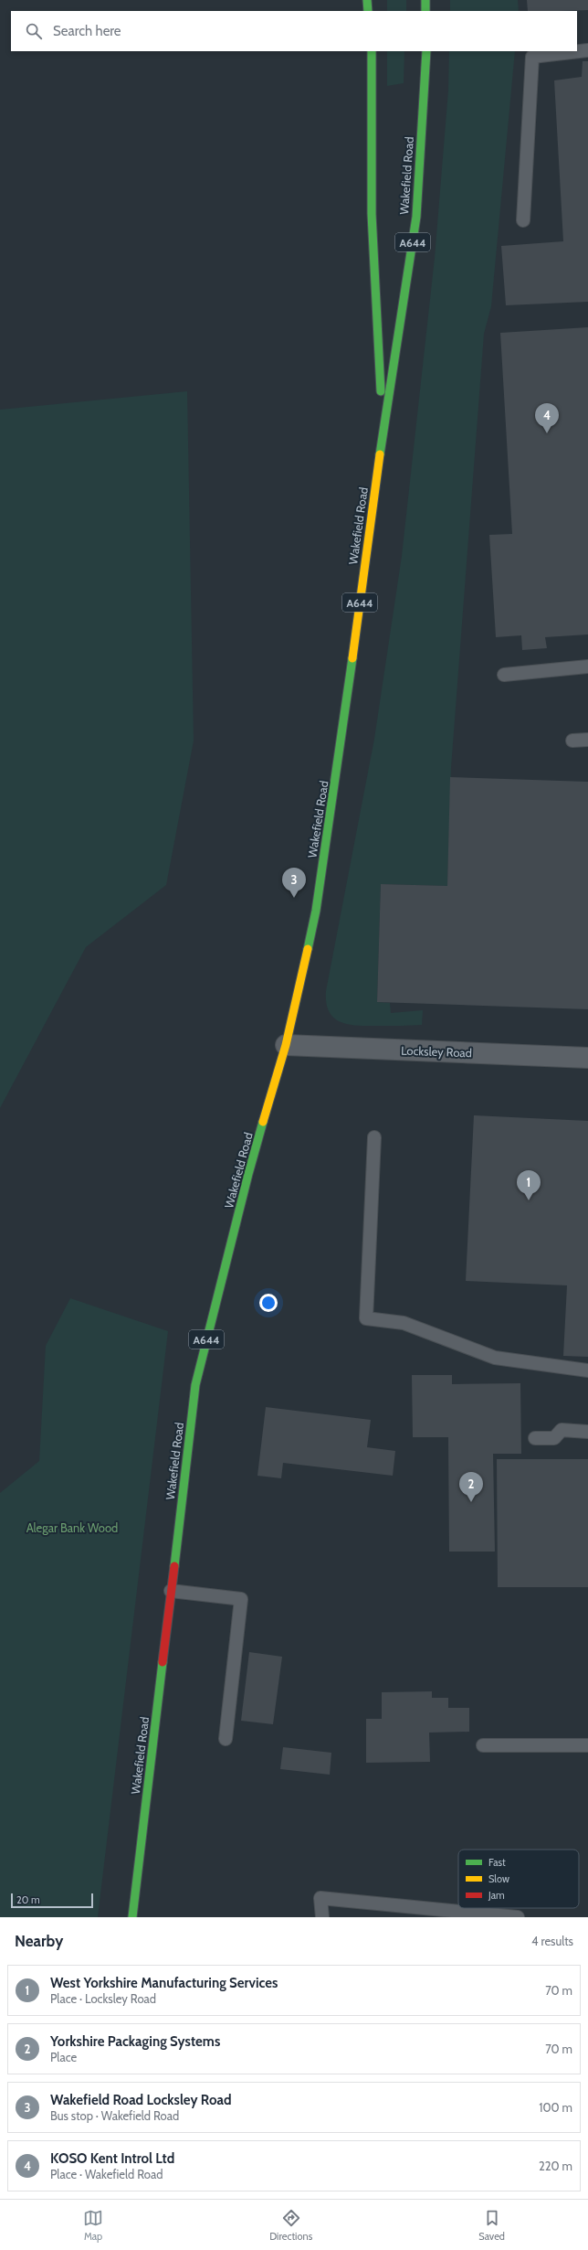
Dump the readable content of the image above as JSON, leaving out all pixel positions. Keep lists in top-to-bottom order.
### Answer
{
  "streets": {
    "main road": ["Wakefield Road", "A644"],
    "street": ["Locksley Road"]
  },
  "crossings": [
    ["Wakefield Road", "Locksley Road"]
  ],
  "parks": ["Alegar Bank Wood"],
  "legend": ["Fast", "Slow", "Jam"],
  "scale_bar": "20 m",
  "page": {
    "search": "Search here",
    "pins": [
      "4",
      "3",
      "1",
      "2"
    ],
    "scale": "20 m",
    "heading": ["Nearby", "4 results"],
    "list": [
      {
        "mark": "1",
        "name": "West Yorkshire Manufacturing Services",
        "note": "Place · Locksley Road",
        "value": "70 m"
      },
      {
        "mark": "2",
        "name": "Yorkshire Packaging Systems",
        "note": "Place",
        "value": "70 m"
      },
      {
        "mark": "3",
        "name": "Wakefield Road Locksley Road",
        "note": "Bus stop · Wakefield Road",
        "value": "100 m"
      },
      {
        "mark": "4",
        "name": "KOSO Kent Introl Ltd",
        "note": "Place · Wakefield Road",
        "value": "220 m"
      }
    ],
    "nav": ["Map", "Directions", "Saved"]
  }
}
